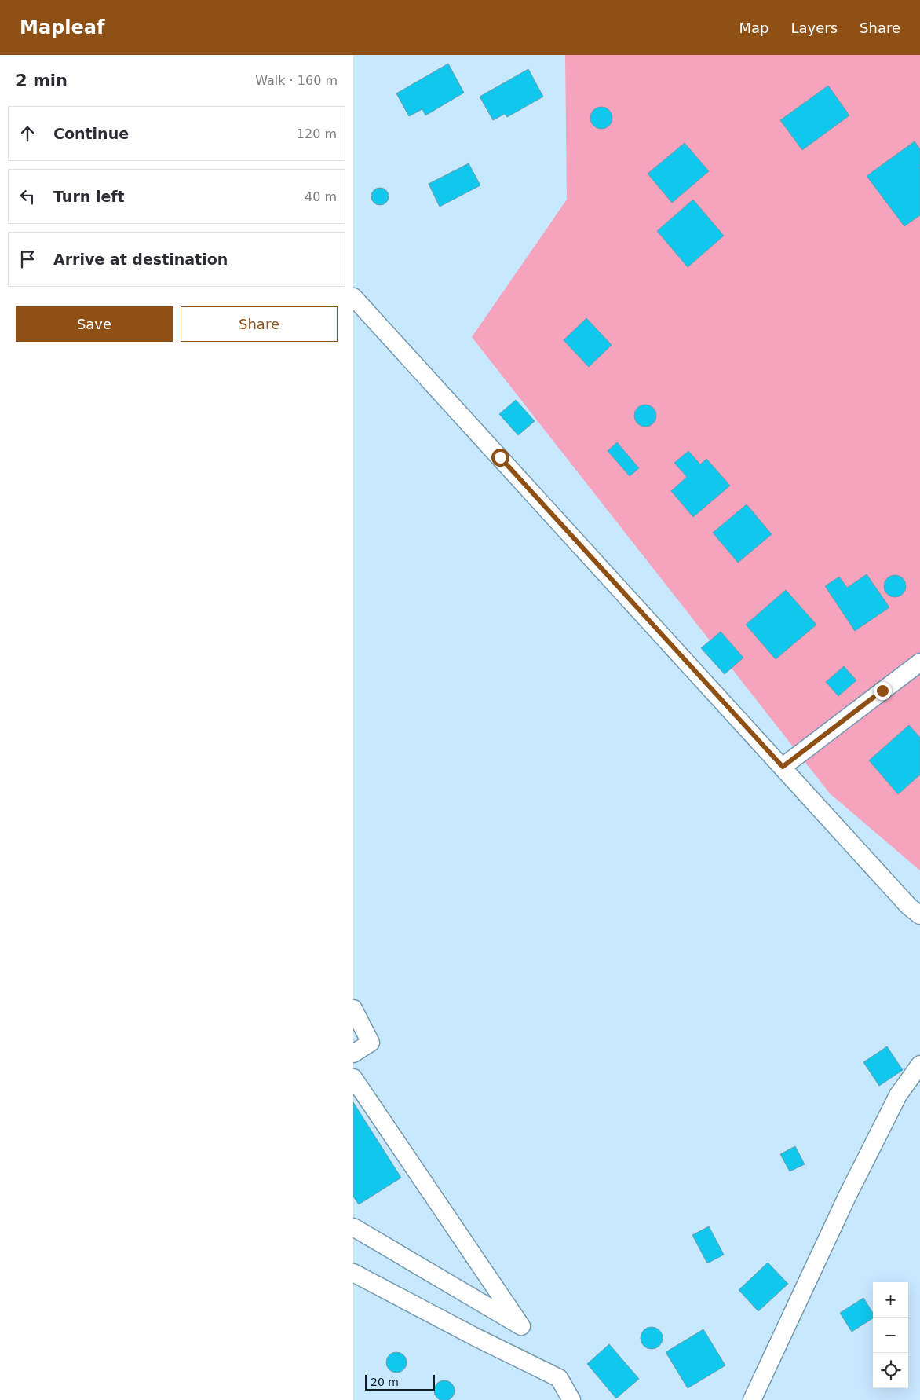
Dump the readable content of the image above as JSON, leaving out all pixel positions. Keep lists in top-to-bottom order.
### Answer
{
  "scale_bar": "20 m",
  "page": {
    "header": "Mapleaf",
    "nav": ["Map", "Layers", "Share"],
    "heading": ["2 min", "Walk · 160 m"],
    "list": [
      ["Continue", "120 m"],
      ["Turn left", "40 m"],
      "Arrive at destination"
    ],
    "buttons": ["Save", "Share"],
    "map_buttons": ["+", "−"],
    "scale": "20 m"
  }
}
